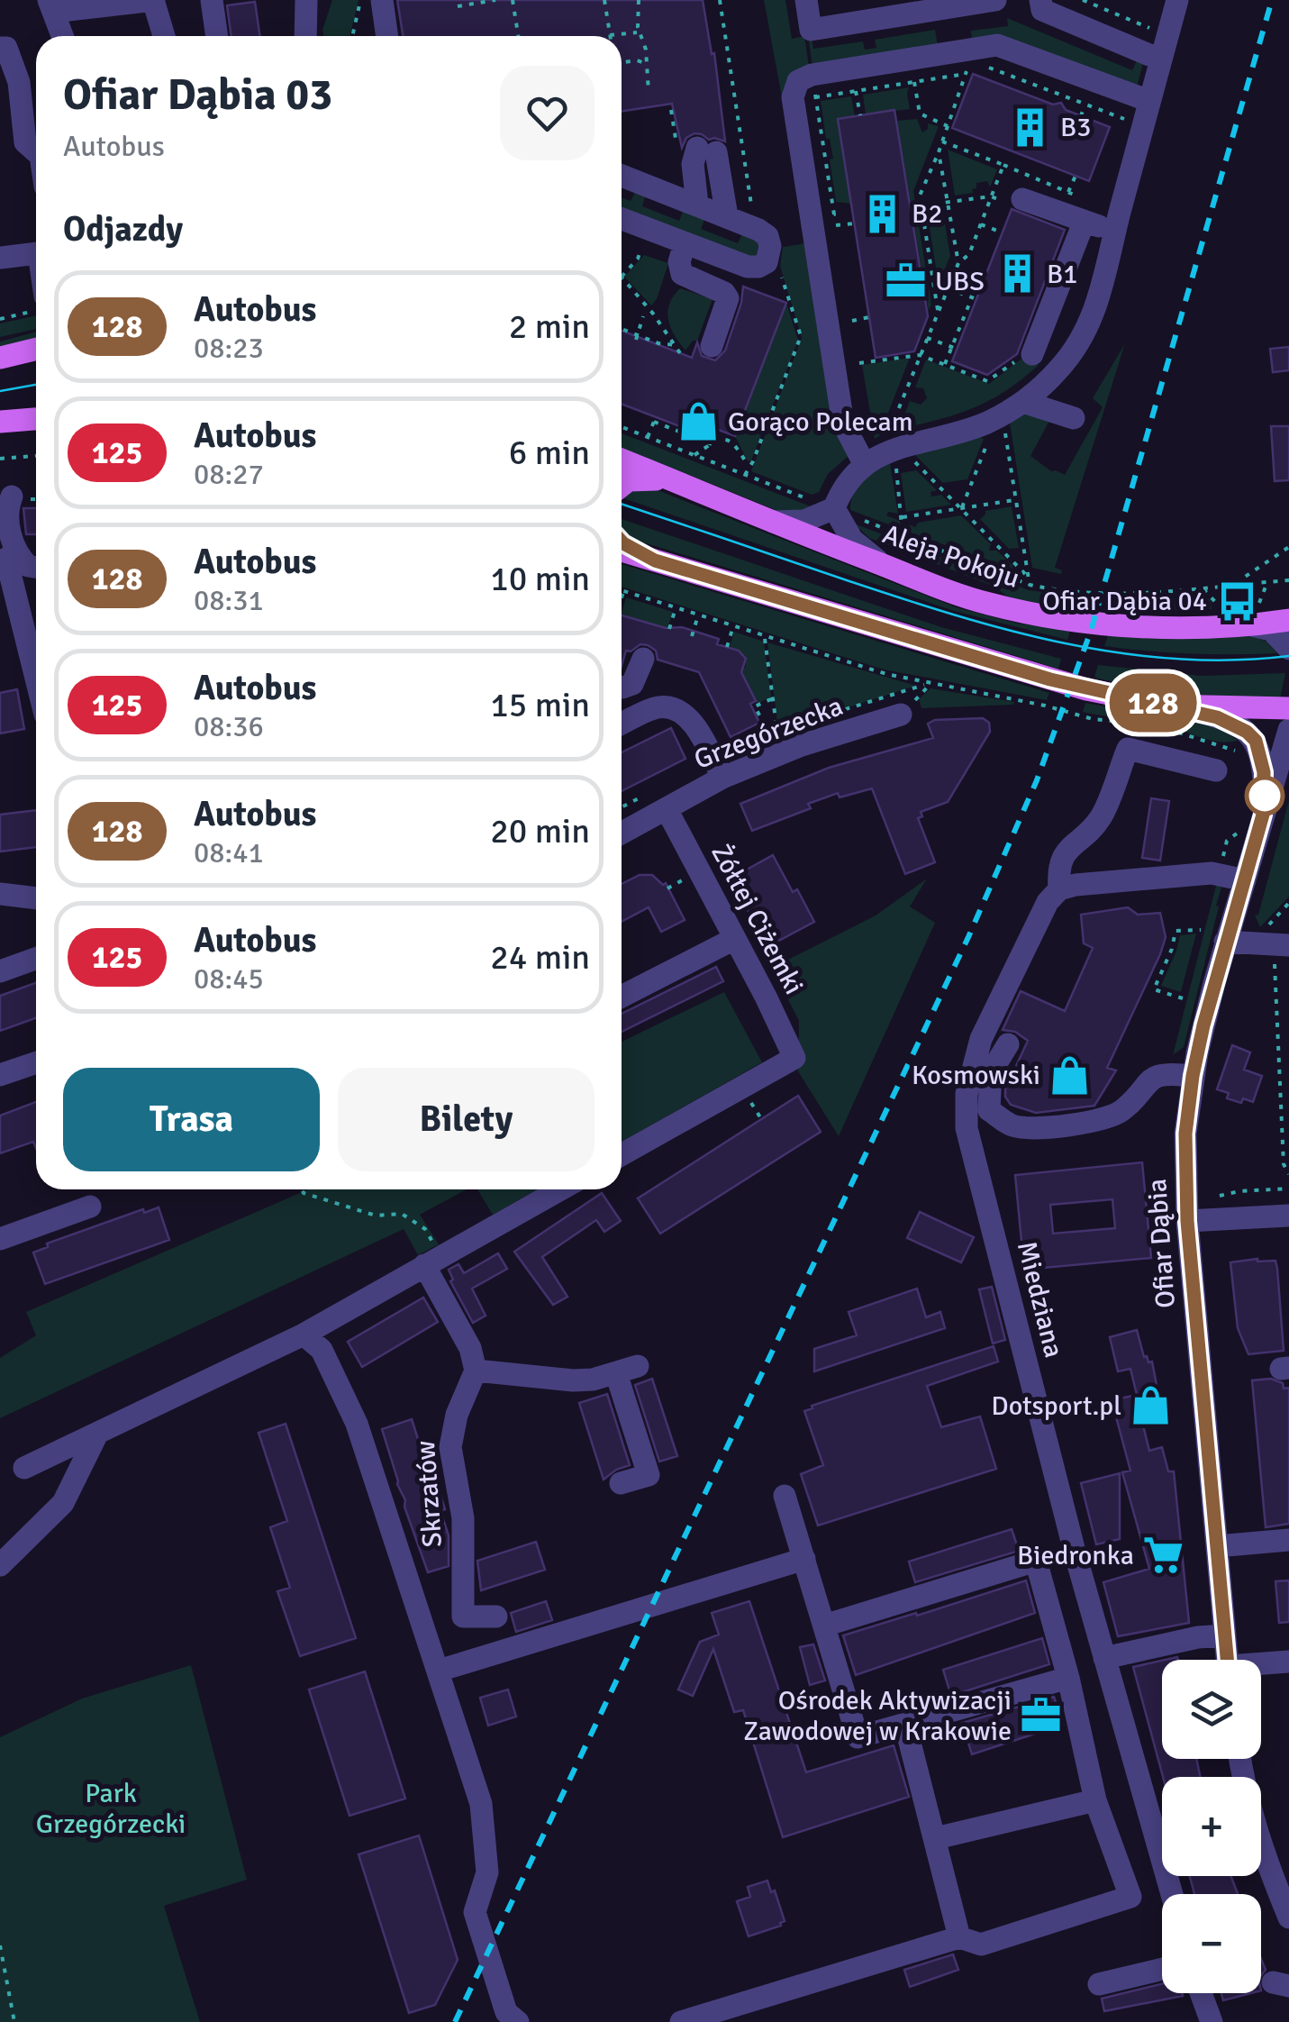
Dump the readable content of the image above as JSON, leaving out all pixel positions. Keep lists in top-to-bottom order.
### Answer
{
  "streets": {
    "main road": ["Aleja Pokoju"],
    "street": [
      "Grzegórzecka",
      "Żółtej Ciżemki",
      "Ofiar Dąbia",
      "Miedziana",
      "Skrzatów"
    ]
  },
  "crossings": [
    ["Grzegórzecka", "Żółtej Ciżemki"]
  ],
  "parks": ["Park Grzegórzecki"],
  "places": {
    "building": ["B3", "B2", "B1"],
    "office": ["UBS", "Ośrodek Aktywizacji Zawodowej w Krakowie"],
    "shop": ["Gorąco Polecam", "Kosmowski", "Dotsport.pl"],
    "bus stop": ["Ofiar Dąbia 04"],
    "supermarket": ["Biedronka"]
  },
  "lines": ["bus line 128"],
  "page": {
    "on_map": "128",
    "heading": [
      ["Ofiar Dąbia 03", "Autobus"],
      "Odjazdy"
    ],
    "list": [
      {
        "mark": "128",
        "name": "Autobus",
        "note": "08:23",
        "value": "2 min"
      },
      {
        "mark": "125",
        "name": "Autobus",
        "note": "08:27",
        "value": "6 min"
      },
      {
        "mark": "128",
        "name": "Autobus",
        "note": "08:31",
        "value": "10 min"
      },
      {
        "mark": "125",
        "name": "Autobus",
        "note": "08:36",
        "value": "15 min"
      },
      {
        "mark": "128",
        "name": "Autobus",
        "note": "08:41",
        "value": "20 min"
      },
      {
        "mark": "125",
        "name": "Autobus",
        "note": "08:45",
        "value": "24 min"
      }
    ],
    "buttons": ["Trasa", "Bilety"],
    "map_buttons": ["+", "−"]
  }
}
